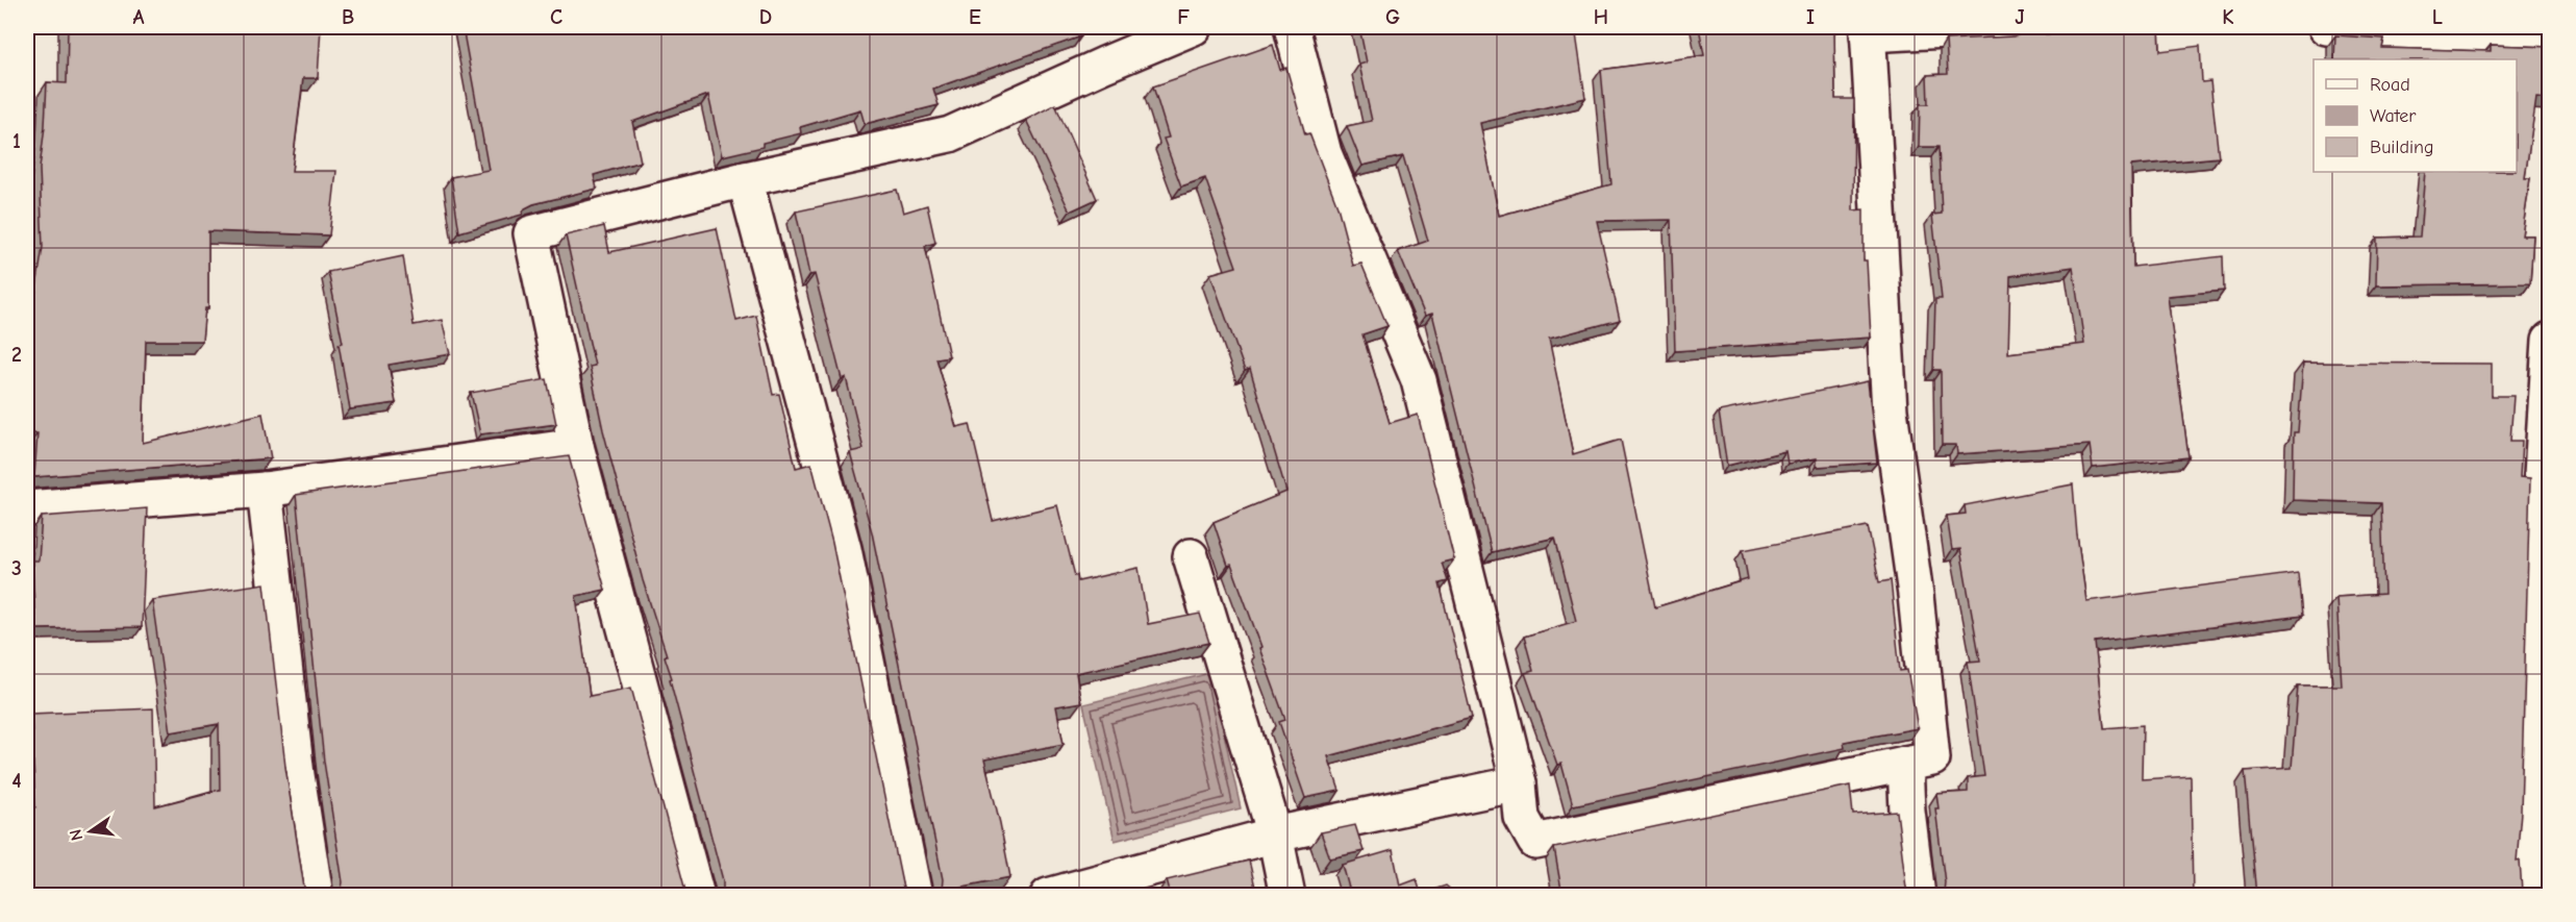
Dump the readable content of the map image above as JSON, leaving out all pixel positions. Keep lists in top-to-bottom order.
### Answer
{
  "legend": ["Road", "Water", "Building"],
  "north": "left",
  "grid": {
    "columns": [
      "A",
      "B",
      "C",
      "D",
      "E",
      "F",
      "G",
      "H",
      "I",
      "J",
      "K",
      "L"
    ],
    "rows": [
      "1",
      "2",
      "3",
      "4"
    ]
  }
}
